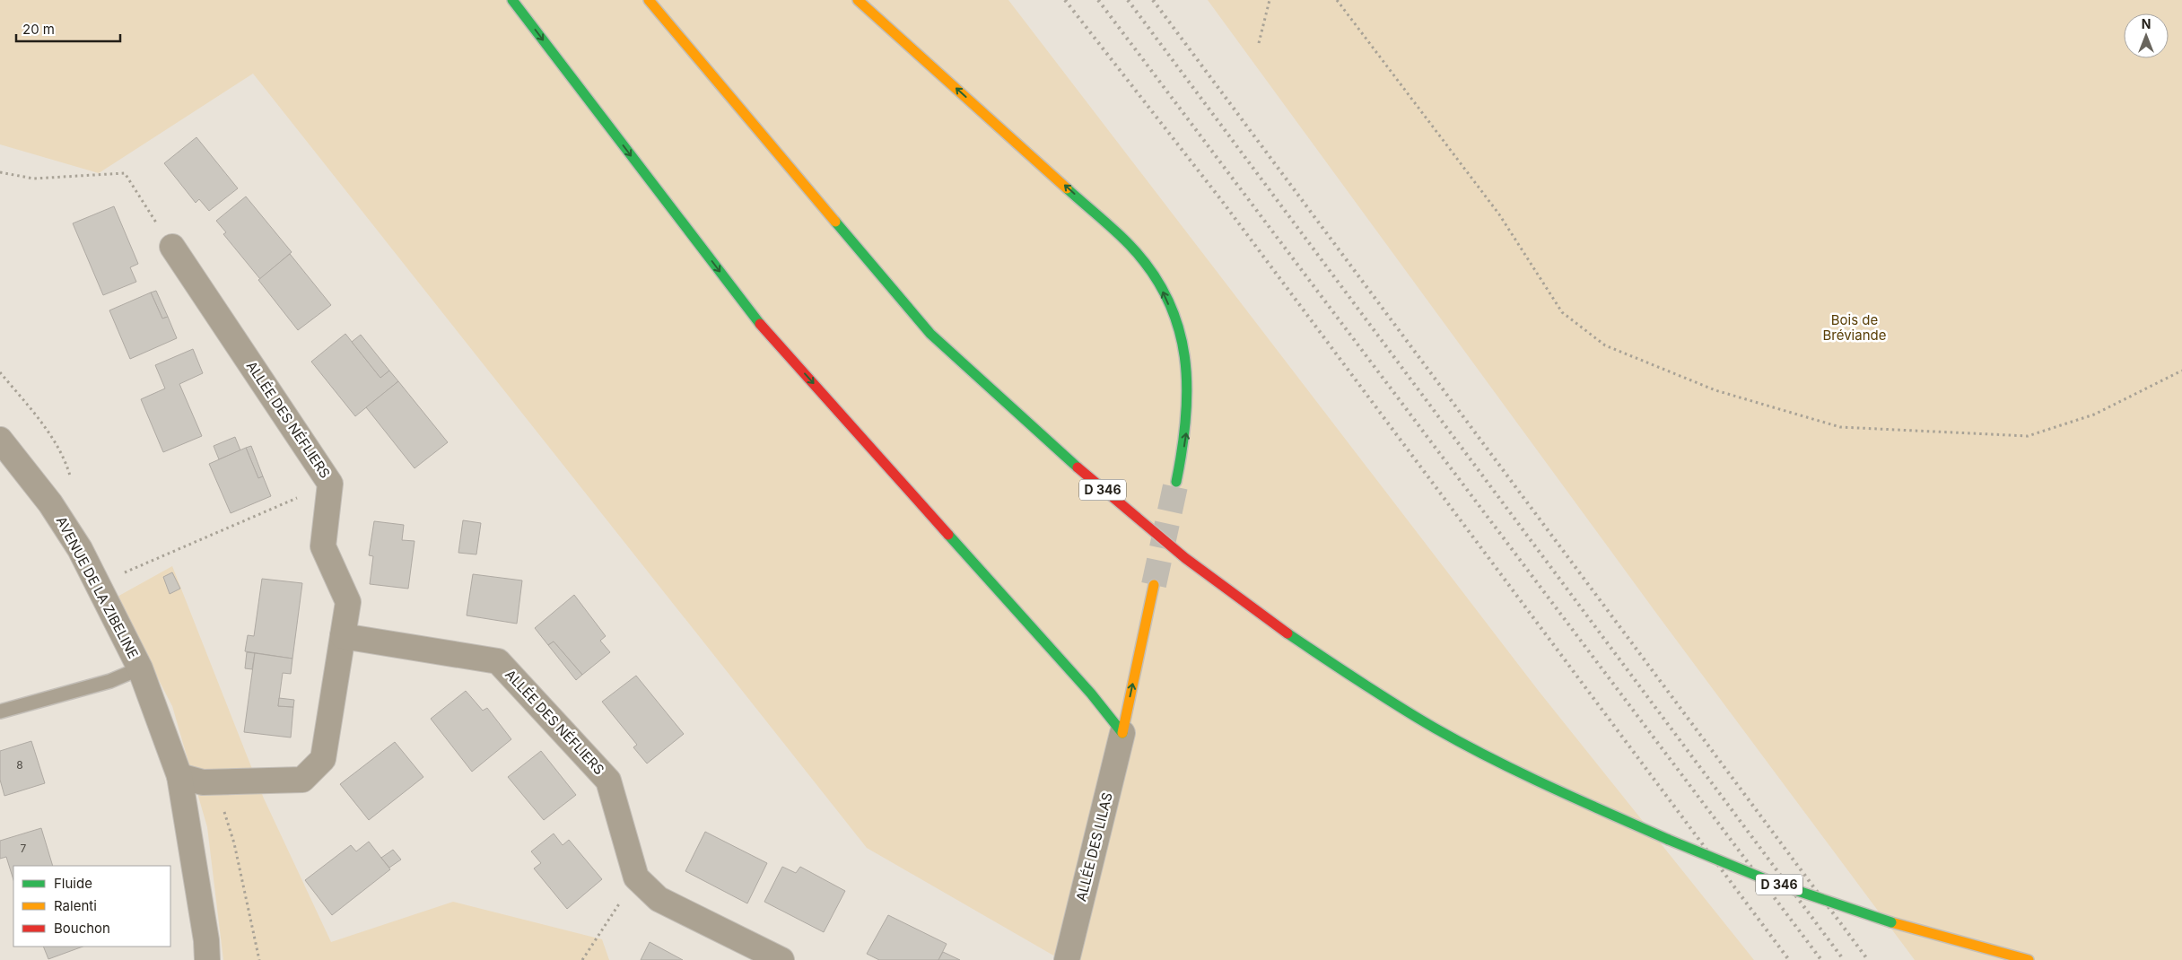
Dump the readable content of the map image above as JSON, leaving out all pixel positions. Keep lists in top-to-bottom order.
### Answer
{
  "streets": {
    "main road": ["D 346"],
    "street": ["ALLÉE DES NÉFLIERS", "AVENUE DE LA ZIBELINE", "ALLÉE DES LILAS"]
  },
  "crossings": [
    ["ALLÉE DES NÉFLIERS", "AVENUE DE LA ZIBELINE"]
  ],
  "parks": ["Bois de Bréviande"],
  "house_numbers": ["8", "7"],
  "legend": ["Fluide", "Ralenti", "Bouchon"],
  "scale_bar": "20 m",
  "north": "top"
}
